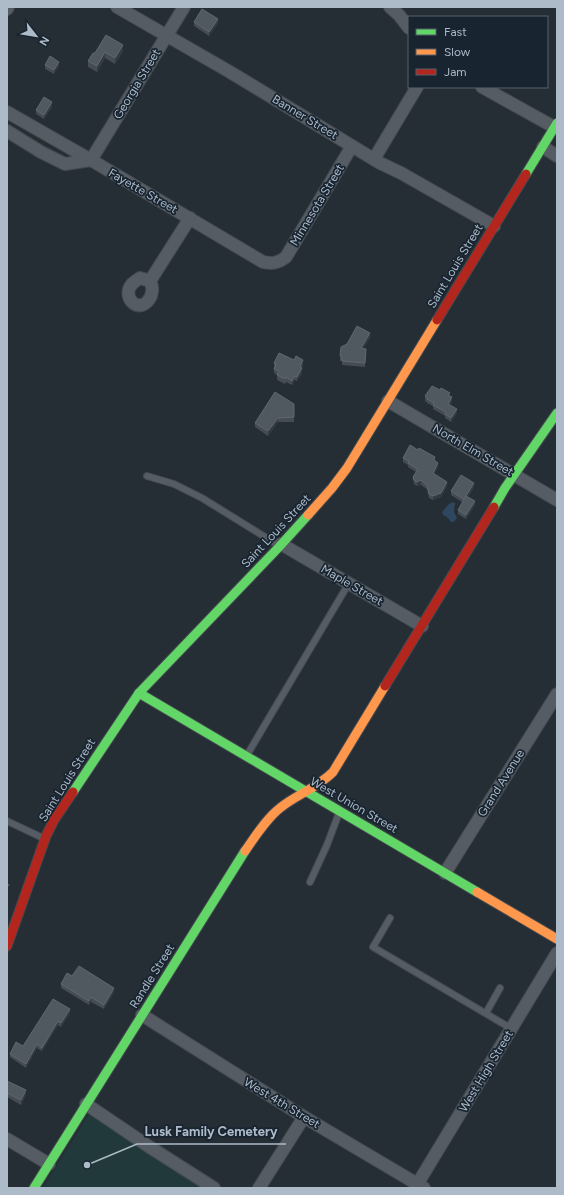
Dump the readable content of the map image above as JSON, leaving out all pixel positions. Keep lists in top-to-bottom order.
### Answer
{
  "streets": {
    "street": [
      "Georgia Street",
      "Banner Street",
      "Fayette Street",
      "Minnesota Street",
      "Saint Louis Street",
      "North Elm Street",
      "Maple Street",
      "Grand Avenue",
      "West Union Street",
      "Randle Street",
      "West High Street",
      "West 4th Street"
    ]
  },
  "crossings": [
    ["Georgia Street", "Banner Street"],
    ["Georgia Street", "Fayette Street"],
    ["Banner Street", "Minnesota Street"],
    ["Banner Street", "Saint Louis Street"],
    ["Fayette Street", "Minnesota Street"],
    ["Saint Louis Street", "North Elm Street"],
    ["Saint Louis Street", "Maple Street"],
    ["Saint Louis Street", "West Union Street"],
    ["North Elm Street", "Randle Street"],
    ["Maple Street", "Randle Street"],
    ["Grand Avenue", "West Union Street"],
    ["West Union Street", "Randle Street"],
    ["Randle Street", "West 4th Street"],
    ["West High Street", "West 4th Street"]
  ],
  "places": ["Lusk Family Cemetery"],
  "legend": ["Fast", "Slow", "Jam"],
  "north": "bottom right"
}
